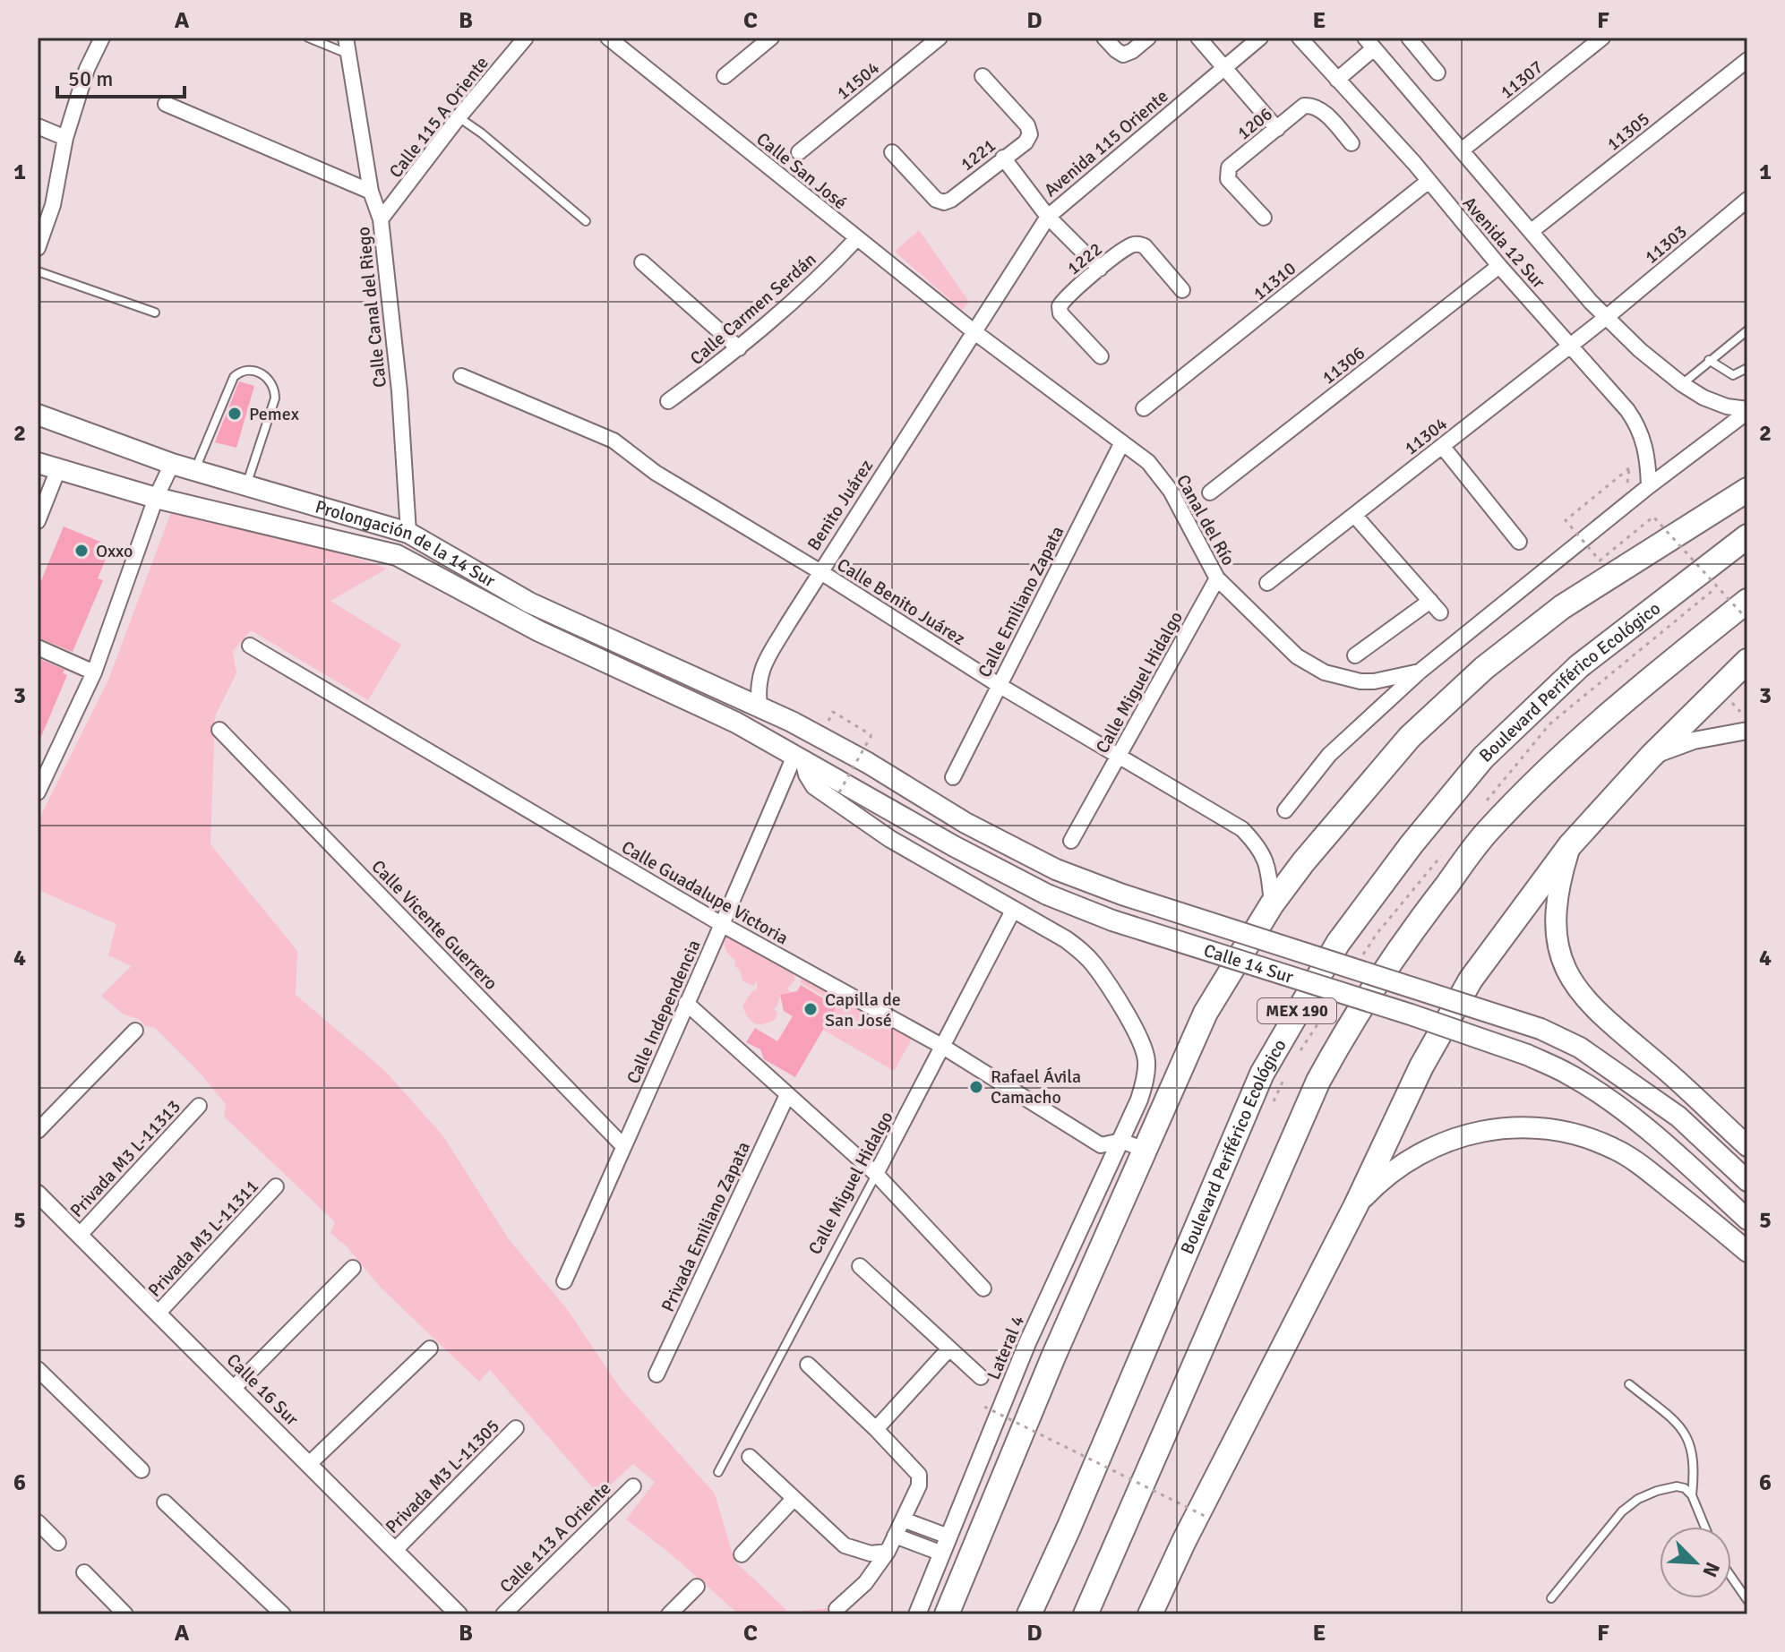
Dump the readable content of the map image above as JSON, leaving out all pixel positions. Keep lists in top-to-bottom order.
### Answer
{
  "streets": {
    "highway": ["Boulevard Periférico Ecológico", "MEX 190"],
    "main road": ["Prolongación de la 14 Sur", "Calle 14 Sur"],
    "street": [
      "11307",
      "11504",
      "Calle 115 A Oriente",
      "1206",
      "11305",
      "Avenida 115 Oriente",
      "1221",
      "Calle San José",
      "Avenida 12 Sur",
      "11303",
      "1222",
      "11310",
      "Calle Canal del Riego",
      "Calle Carmen Serdán",
      "11306",
      "11304",
      "Benito Juárez",
      "Canal del Río",
      "Calle Benito Juárez",
      "Calle Emiliano Zapata",
      "Calle Miguel Hidalgo",
      "Calle Guadalupe Victoria",
      "Calle Vicente Guerrero",
      "Calle Independencia",
      "Privada M3 L-11313",
      "Privada Emiliano Zapata",
      "Privada M3 L-11311",
      "Lateral 4",
      "Calle 16 Sur",
      "Privada M3 L-11305",
      "Calle 113 A Oriente"
    ]
  },
  "crossings": [
    ["11307", "Avenida 12 Sur"],
    ["Calle 115 A Oriente", "Calle Canal del Riego"],
    ["11305", "Avenida 12 Sur"],
    ["Avenida 115 Oriente", "Calle San José"],
    ["Avenida 115 Oriente", "Benito Juárez"],
    ["Avenida 115 Oriente", "Canal del Río"],
    ["Calle San José", "Calle Carmen Serdán"],
    ["Calle San José", "Benito Juárez"],
    ["Calle San José", "Canal del Río"],
    ["Avenida 12 Sur", "11303"],
    ["Avenida 12 Sur", "11310"],
    ["Avenida 12 Sur", "11306"],
    ["Avenida 12 Sur", "11304"],
    ["11303", "11304"],
    ["Calle Canal del Riego", "Prolongación de la 14 Sur"],
    ["Benito Juárez", "Canal del Río"],
    ["Benito Juárez", "Prolongación de la 14 Sur"],
    ["Benito Juárez", "Calle Benito Juárez"],
    ["Benito Juárez", "Calle 14 Sur"],
    ["Canal del Río", "Calle Emiliano Zapata"],
    ["Canal del Río", "Calle Miguel Hidalgo"],
    ["Prolongación de la 14 Sur", "Calle 14 Sur"],
    ["Calle Benito Juárez", "Calle Emiliano Zapata"],
    ["Calle Benito Juárez", "Calle Miguel Hidalgo"],
    ["Calle Miguel Hidalgo", "Calle Guadalupe Victoria"],
    ["Calle Miguel Hidalgo", "Lateral 4"],
    ["Calle Guadalupe Victoria", "Calle Independencia"],
    ["Calle Guadalupe Victoria", "Lateral 4"],
    ["Calle Vicente Guerrero", "Calle Independencia"],
    ["Calle 14 Sur", "Calle Independencia"],
    ["Calle 14 Sur", "Lateral 4"],
    ["Calle Independencia", "Lateral 4"],
    ["Privada M3 L-11313", "Calle 16 Sur"],
    ["Privada M3 L-11311", "Calle 16 Sur"],
    ["Calle 16 Sur", "Privada M3 L-11305"]
  ],
  "places": [
    "Pemex",
    "Oxxo",
    "Capilla de San José",
    "Rafael Ávila Camacho"
  ],
  "scale_bar": "50 m",
  "north": "bottom right",
  "grid": {
    "columns": [
      "A",
      "B",
      "C",
      "D",
      "E",
      "F"
    ],
    "rows": [
      "1",
      "2",
      "3",
      "4",
      "5",
      "6"
    ]
  }
}
